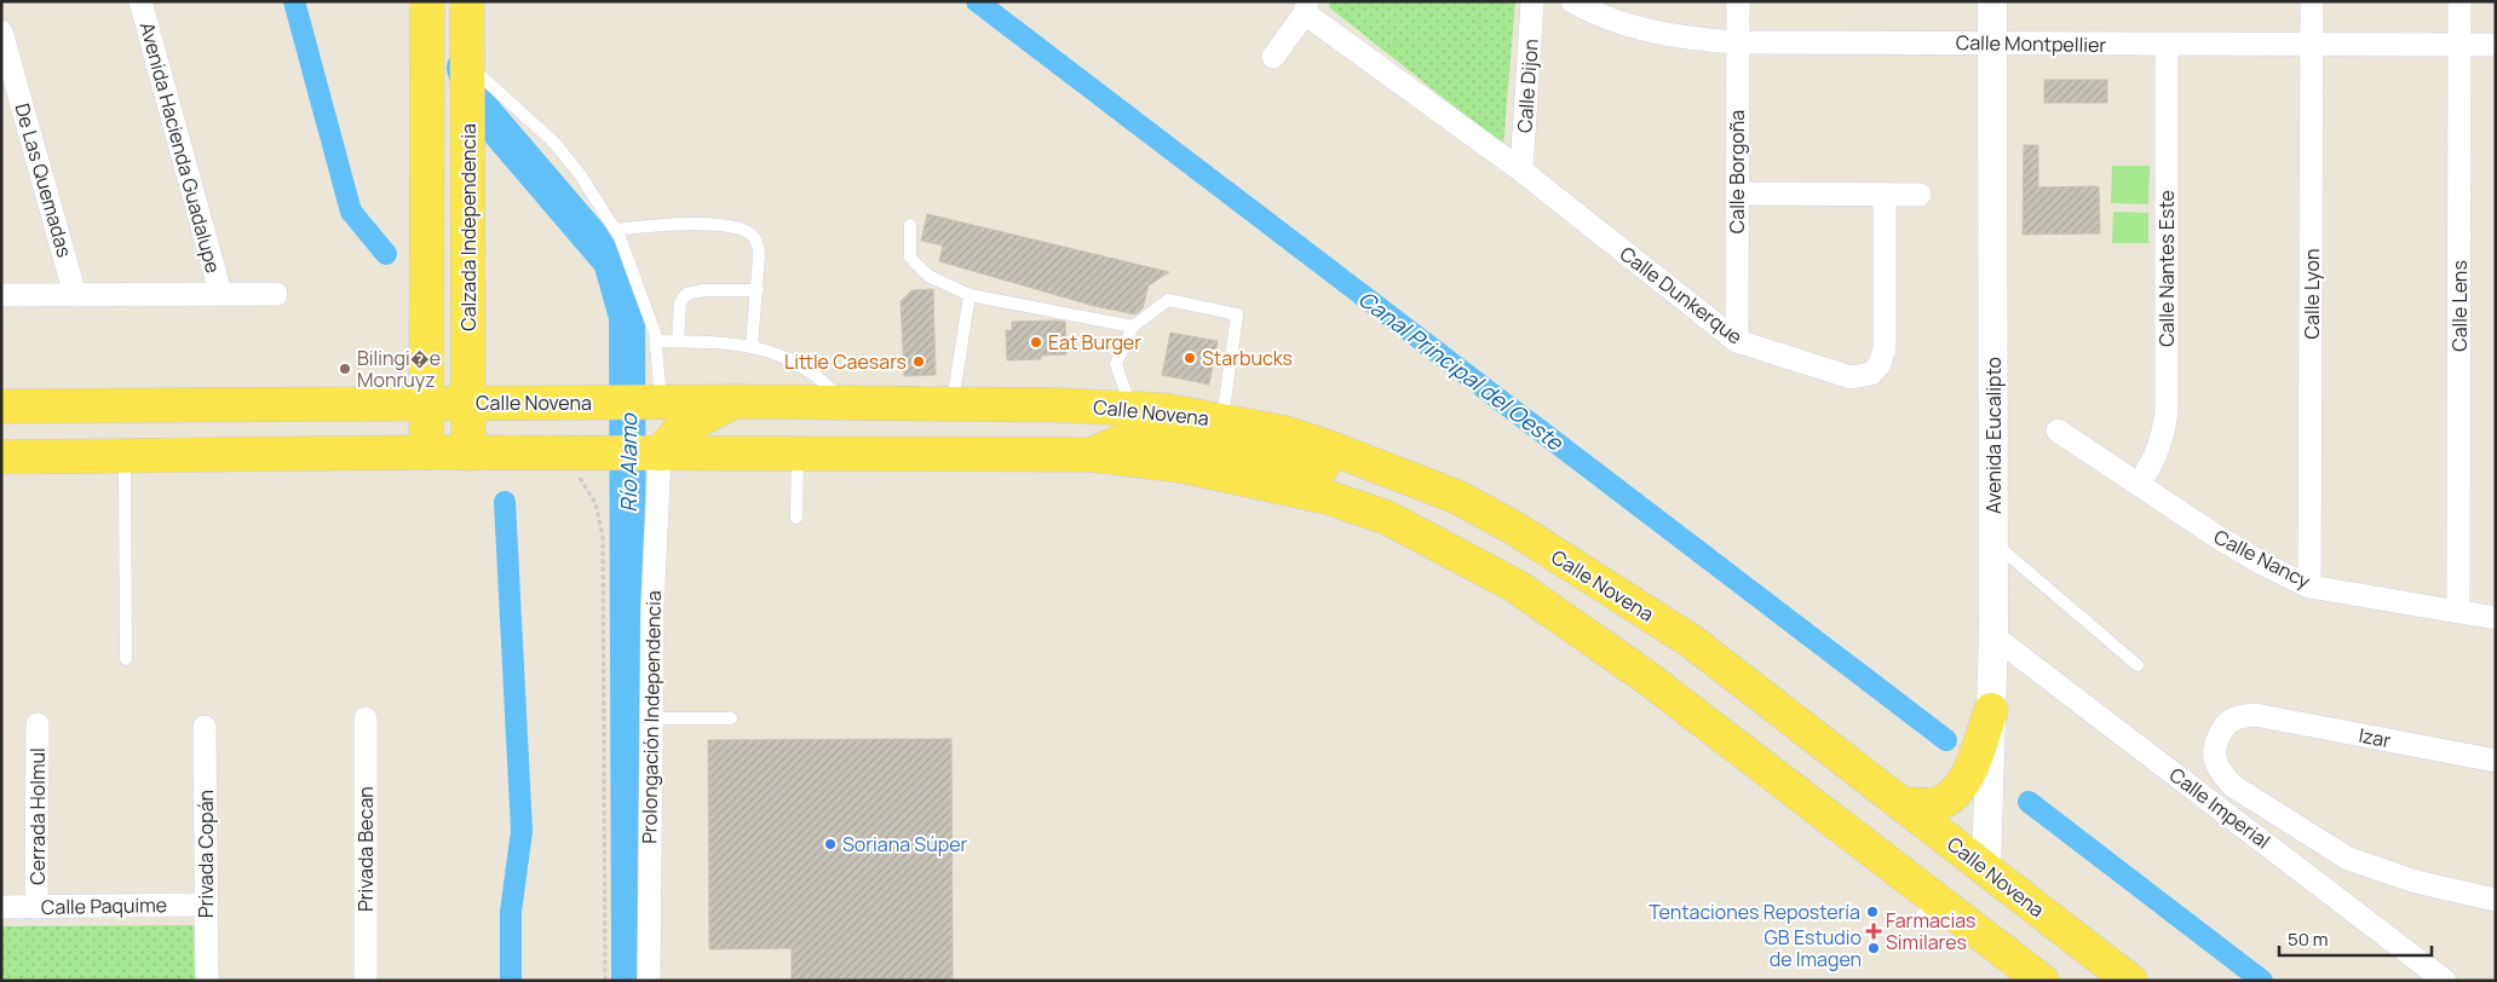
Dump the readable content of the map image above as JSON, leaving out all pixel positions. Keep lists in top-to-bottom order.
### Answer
{
  "streets": {
    "main road": ["Calzada Independencia", "Calle Novena"],
    "street": [
      "Calle Montpellier",
      "Calle Dijon",
      "Avenida Hacienda Guadalupe",
      "Calle Borgoña",
      "De Las Quemadas",
      "Calle Nantes Este",
      "Calle Lyon",
      "Calle Dunkerque",
      "Calle Lens",
      "Avenida Eucalipto",
      "Calle Nancy",
      "Prolongación Independencia",
      "Izar",
      "Calle Imperial",
      "Cerrada Holmul",
      "Privada Becan",
      "Privada Copán",
      "Calle Paquime"
    ]
  },
  "crossings": [
    ["Calle Montpellier", "Calle Borgoña"],
    ["Calle Montpellier", "Calle Nantes Este"],
    ["Calle Montpellier", "Calle Lyon"],
    ["Calle Montpellier", "Calle Lens"],
    ["Calle Montpellier", "Avenida Eucalipto"],
    ["Calle Dijon", "Calle Dunkerque"],
    ["Calle Borgoña", "Calle Dunkerque"],
    ["Calzada Independencia", "Calle Novena"],
    ["Calle Nantes Este", "Calle Nancy"],
    ["Calle Lyon", "Calle Nancy"],
    ["Calle Lens", "Calle Nancy"],
    ["Calle Novena", "Avenida Eucalipto"],
    ["Avenida Eucalipto", "Calle Imperial"],
    ["Cerrada Holmul", "Calle Paquime"],
    ["Privada Copán", "Calle Paquime"]
  ],
  "water": ["Canal Principal del Oeste", "Río Alamo"],
  "places": {
    "other": [
      "Eat Burger",
      "Starbucks",
      "Little Caesars",
      "Bilingi�e Monruyz",
      "Soriana Súper",
      "Tentaciones Repostería",
      "GB Estudio de Imagen"
    ],
    "health": ["Farmacias Similares"]
  },
  "scale_bar": "50 m"
}
